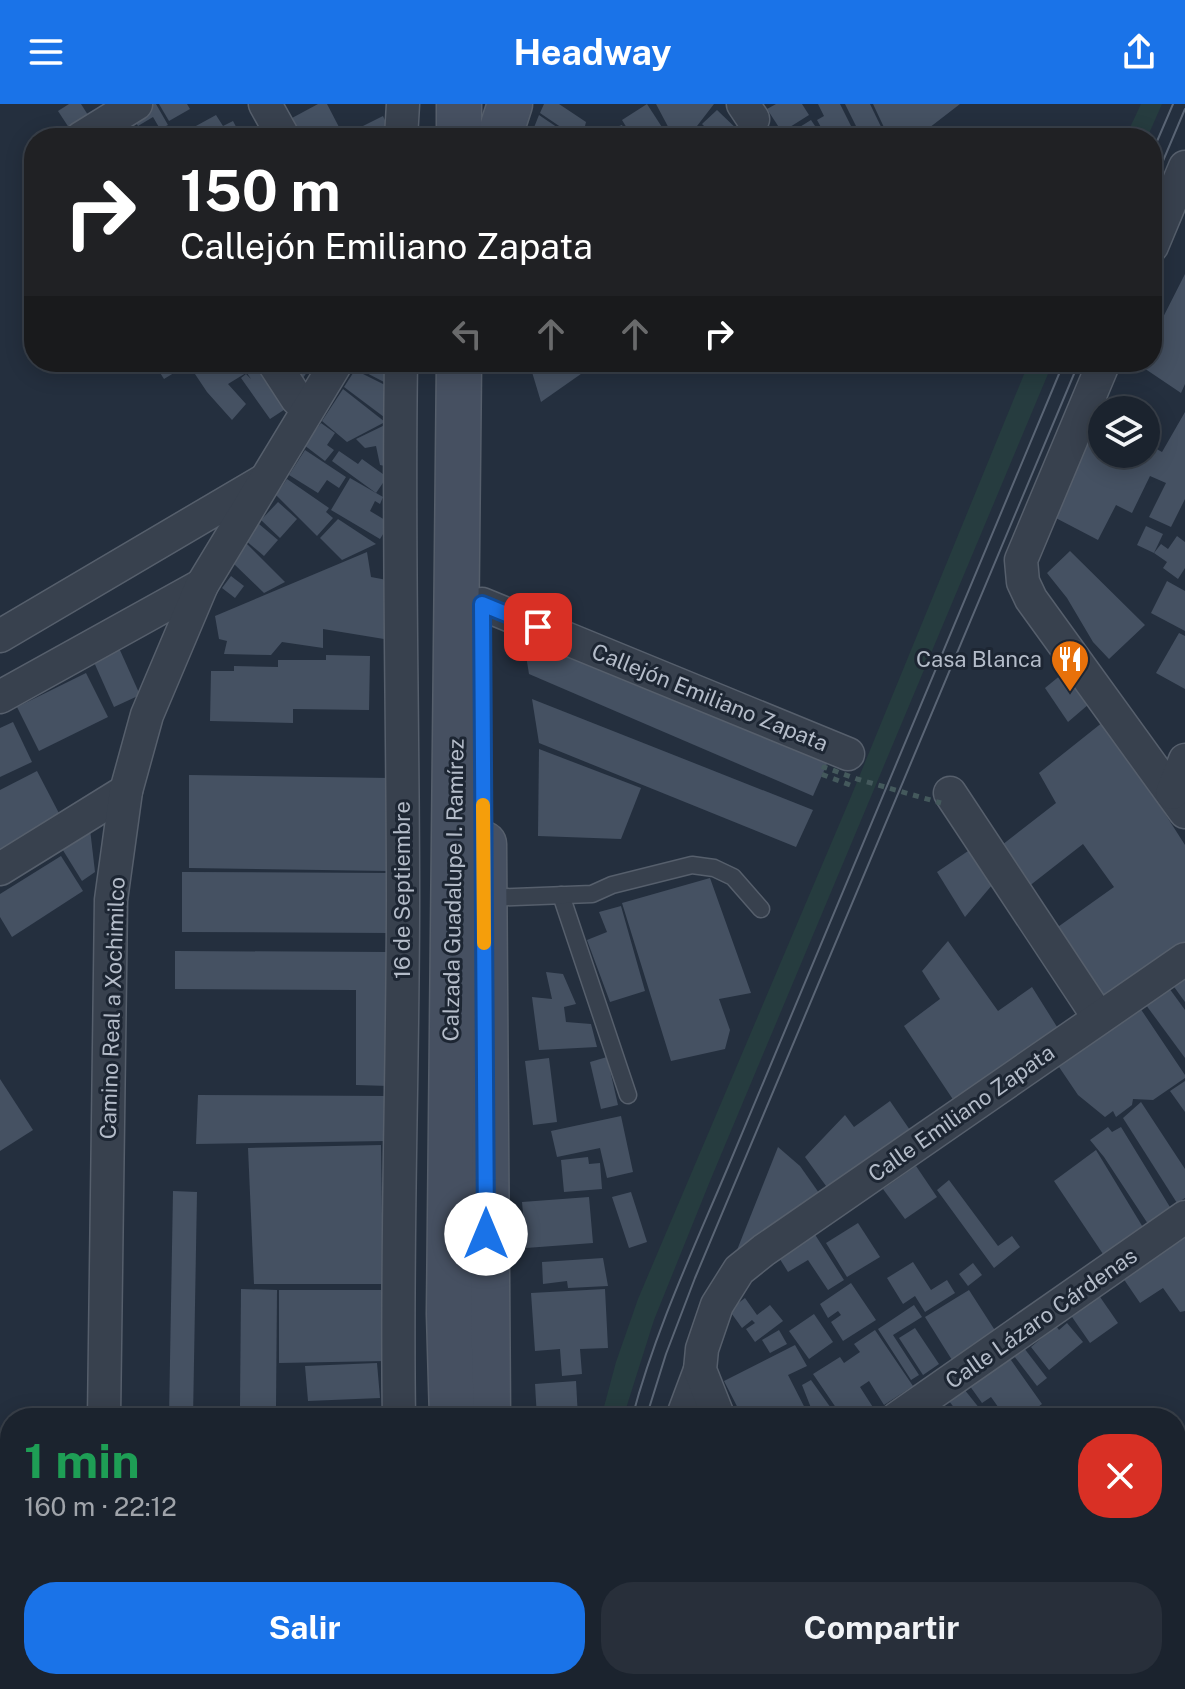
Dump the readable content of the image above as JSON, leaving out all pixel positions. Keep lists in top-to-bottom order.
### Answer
{
  "streets": {
    "main road": ["Calzada Guadalupe I. Ramírez"],
    "street": [
      "Callejón Emiliano Zapata",
      "16 de Septiembre",
      "Camino Real a Xochimilco",
      "Calle Emiliano Zapata",
      "Calle Lázaro Cárdenas"
    ]
  },
  "crossings": [
    ["Callejón Emiliano Zapata", "Calzada Guadalupe I. Ramírez"]
  ],
  "places": {
    "restaurant": ["Casa Blanca"]
  },
  "page": {
    "header": "Headway",
    "turn": ["150 m", "Callejón Emiliano Zapata"],
    "heading": ["1 min", "160 m · 22:12"],
    "buttons": ["Salir", "Compartir"]
  }
}
